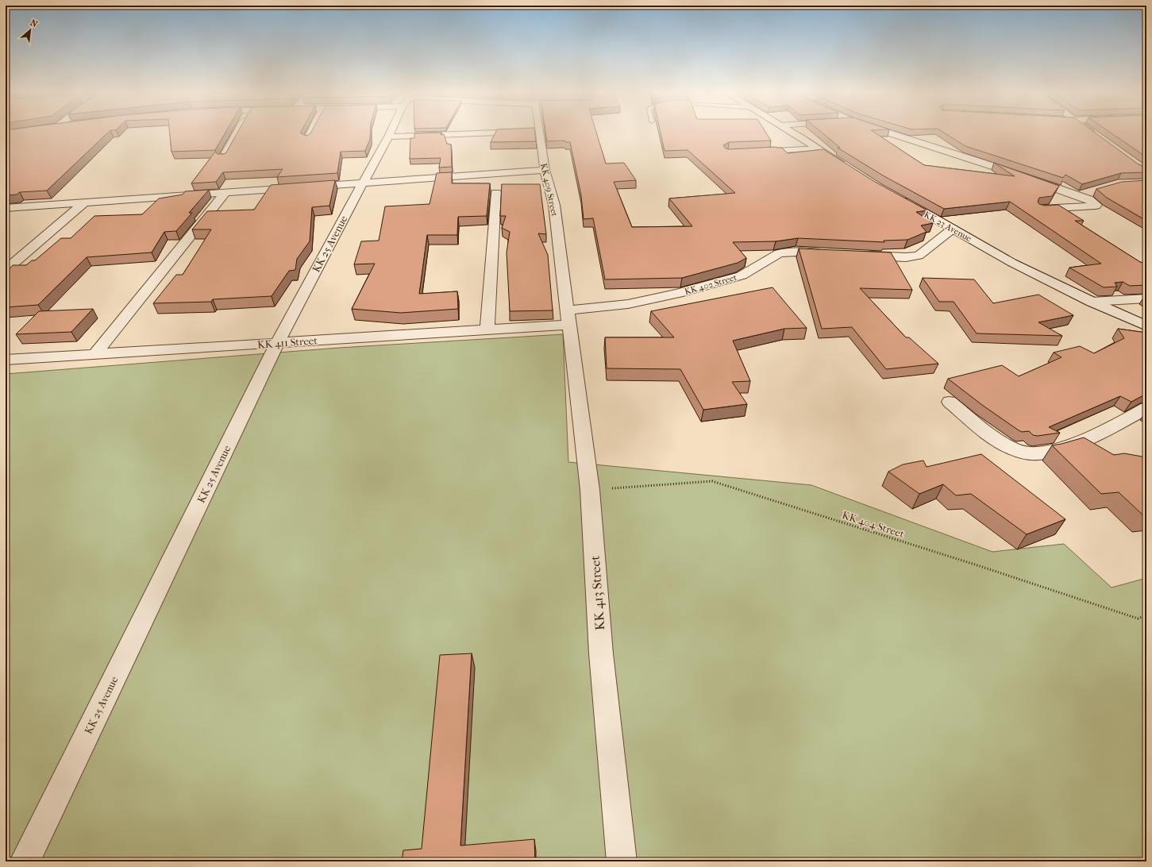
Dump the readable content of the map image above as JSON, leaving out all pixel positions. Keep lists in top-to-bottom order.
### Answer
{
  "streets": {
    "street": [
      "KK 409 Street",
      "KK 23 Avenue",
      "KK 25 Avenue",
      "KK 402 Street",
      "KK 411 Street",
      "KK 413 Street"
    ],
    "path": ["KK 404 Street"]
  },
  "crossings": [
    ["KK 409 Street", "KK 402 Street"],
    ["KK 409 Street", "KK 411 Street"],
    ["KK 409 Street", "KK 413 Street"],
    ["KK 25 Avenue", "KK 411 Street"],
    ["KK 402 Street", "KK 411 Street"],
    ["KK 402 Street", "KK 413 Street"],
    ["KK 411 Street", "KK 413 Street"],
    ["KK 404 Street", "KK 413 Street"]
  ],
  "north": "top right"
}
